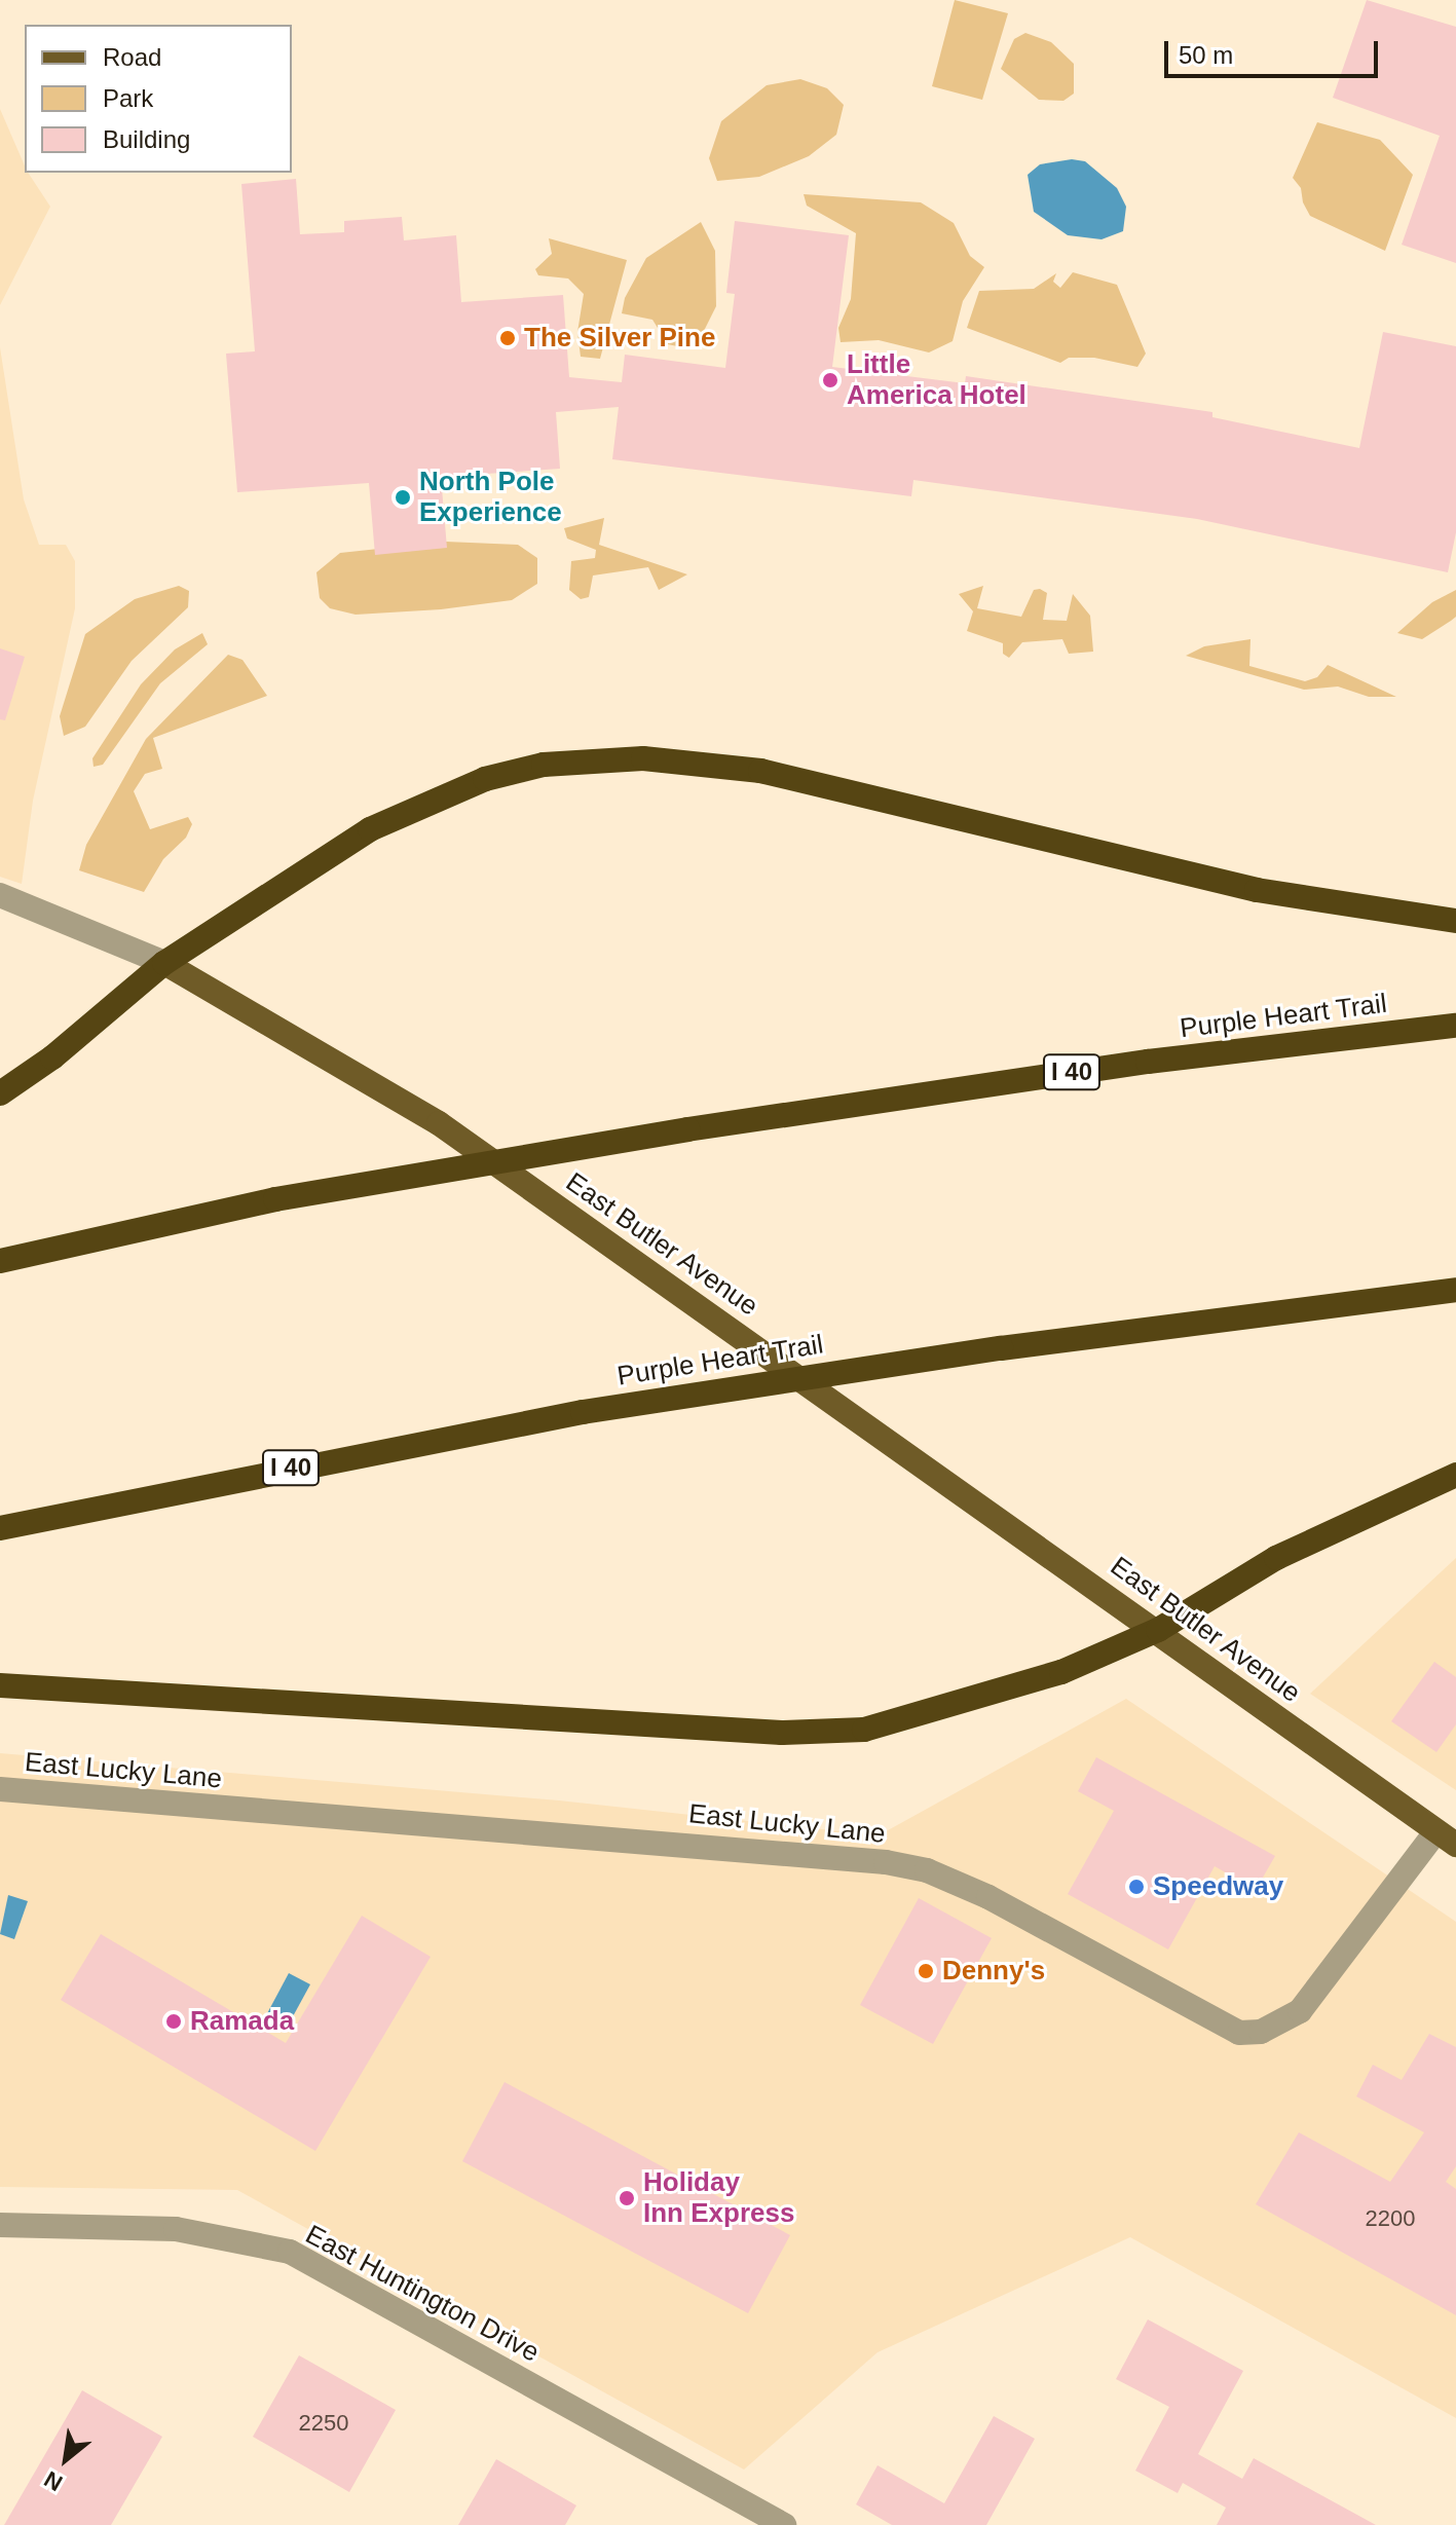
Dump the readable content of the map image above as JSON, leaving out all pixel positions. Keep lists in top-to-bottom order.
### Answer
{
  "streets": {
    "highway": ["Purple Heart Trail", "I 40"],
    "main road": ["East Butler Avenue"],
    "street": ["East Lucky Lane", "East Huntington Drive"]
  },
  "crossings": [
    ["East Butler Avenue", "East Lucky Lane"]
  ],
  "places": [
    "The Silver Pine",
    "Little America Hotel",
    "North Pole Experience",
    "Speedway",
    "Denny's",
    "Ramada",
    "Holiday Inn Express"
  ],
  "house_numbers": ["2200", "2250"],
  "legend": ["Road", "Park", "Building"],
  "scale_bar": "50 m",
  "north": "bottom left"
}
